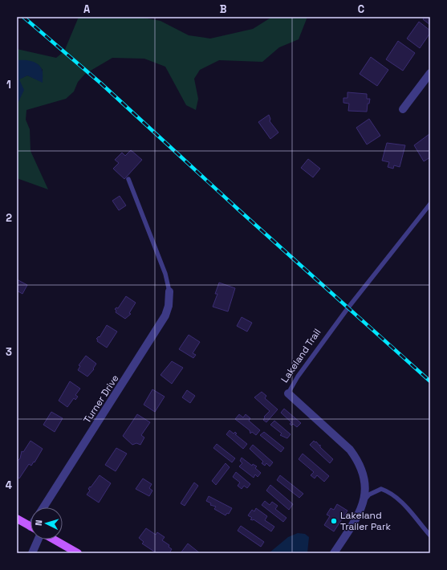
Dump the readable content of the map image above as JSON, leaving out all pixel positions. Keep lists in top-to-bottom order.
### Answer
{
  "streets": {
    "street": ["Lakeland Trail", "Turner Drive"]
  },
  "places": ["Lakeland Trailer Park"],
  "north": "left",
  "grid": {
    "columns": ["A", "B", "C"],
    "rows": [
      "1",
      "2",
      "3",
      "4"
    ]
  }
}
